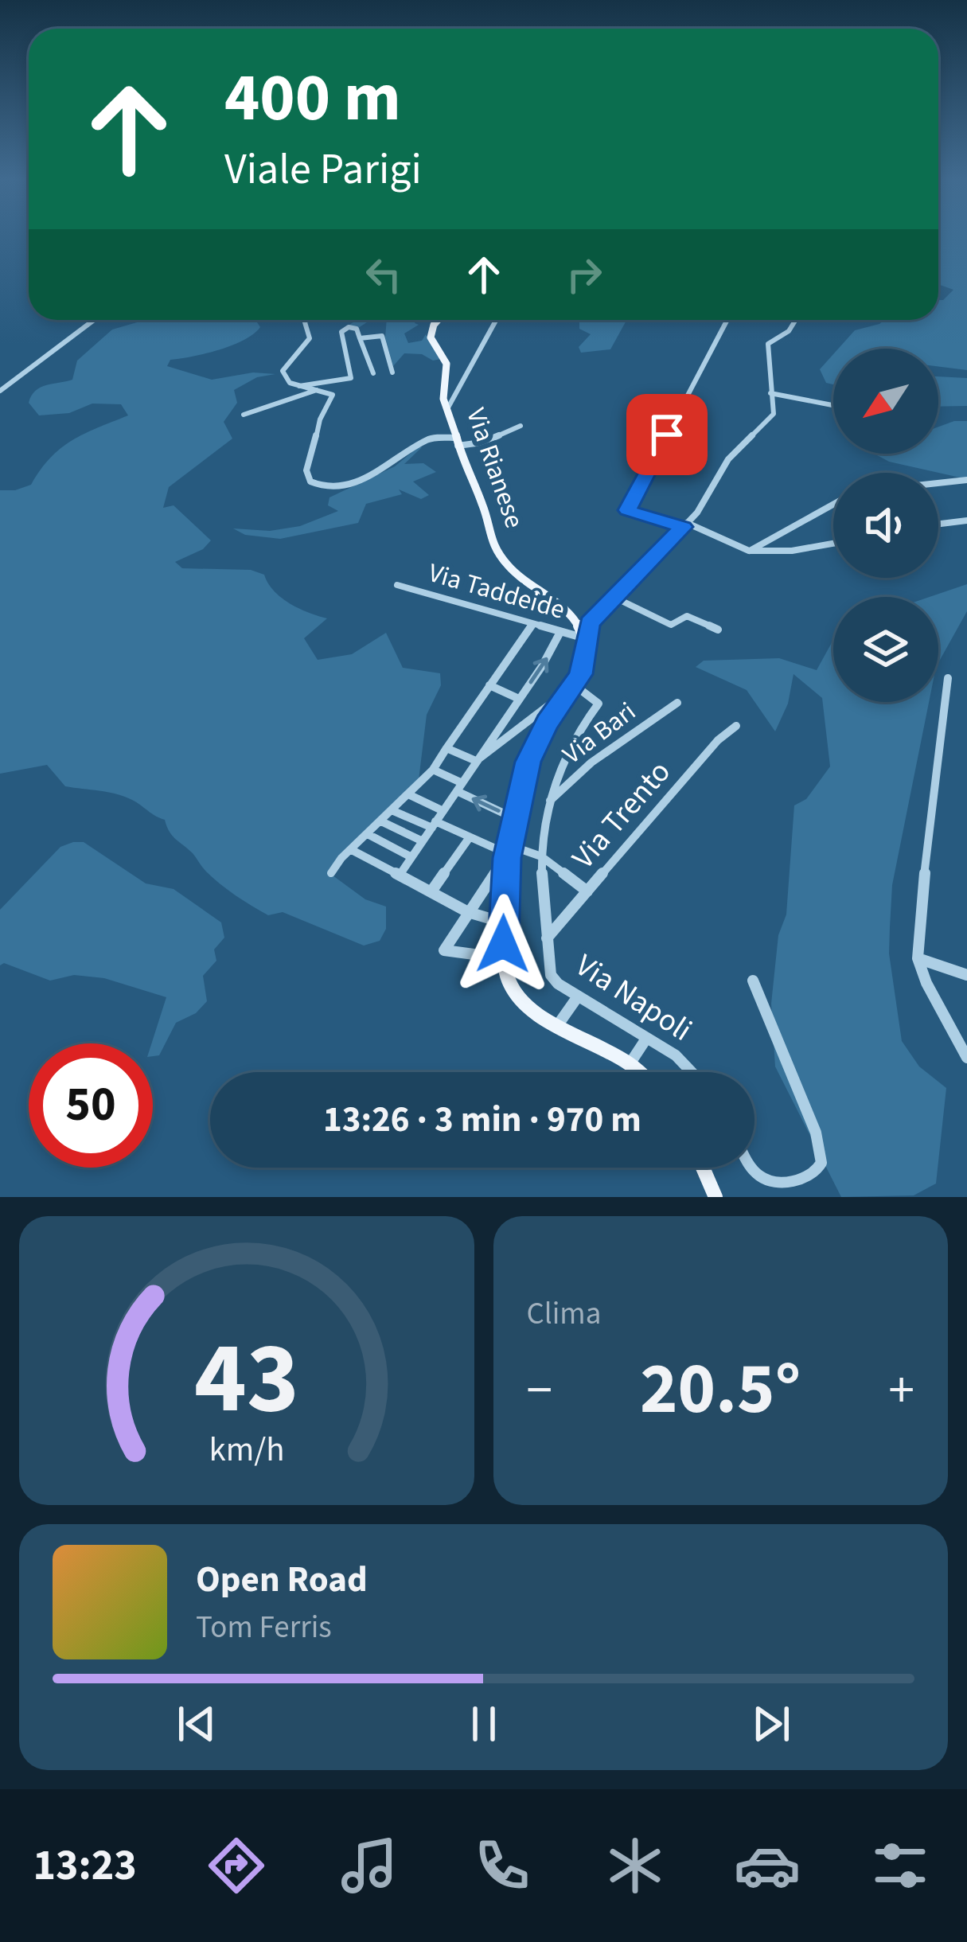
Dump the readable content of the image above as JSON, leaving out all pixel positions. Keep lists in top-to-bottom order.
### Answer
{
  "streets": {
    "main road": ["Via Rianese"],
    "street": [
      "Via Taddeide",
      "Via Bari",
      "Via Trento",
      "Via Napoli"
    ]
  },
  "crossings": [
    ["Via Rianese", "Via Taddeide"],
    ["Via Bari", "Via Napoli"],
    ["Via Trento", "Via Napoli"]
  ],
  "north": "bottom left",
  "page": {
    "turn": ["400 m", "Viale Parigi"],
    "limit": "50",
    "trip": "13:26 · 3 min · 970 m",
    "tile": "Clima",
    "heat": ["−", "20.5°", "+"],
    "song": ["Open Road", "Tom Ferris"],
    "tabs": "13:23",
    "gauge": ["43", "km/h"]
  }
}
